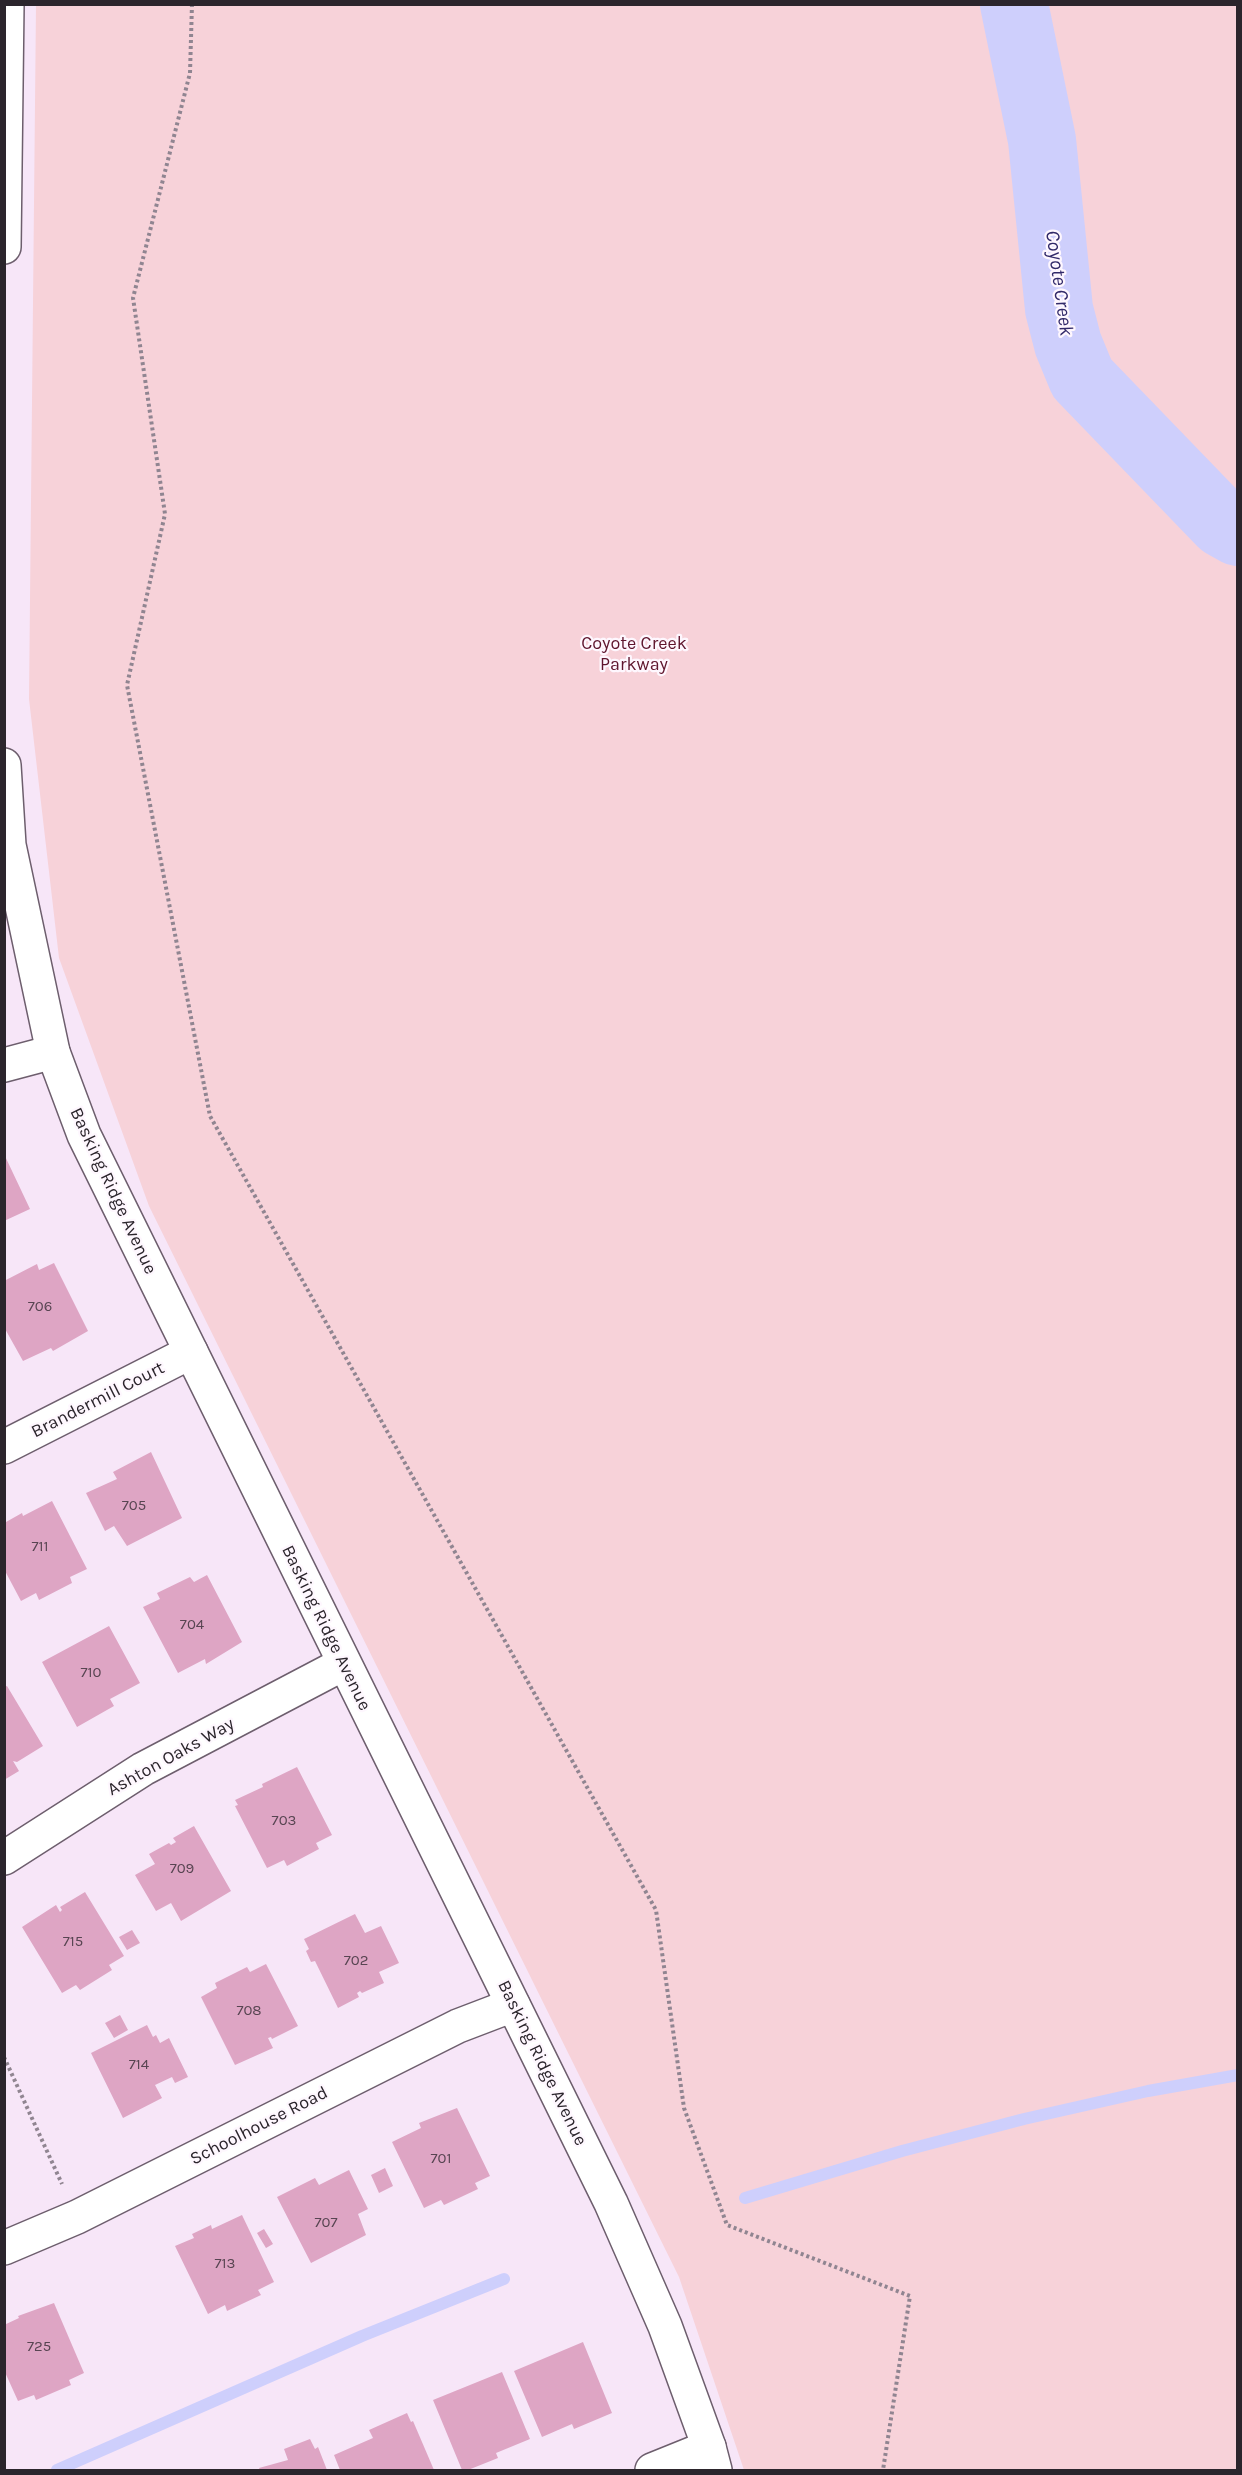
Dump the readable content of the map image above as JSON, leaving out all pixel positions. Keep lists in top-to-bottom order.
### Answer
{
  "streets": {
    "street": [
      "Basking Ridge Avenue",
      "Brandermill Court",
      "Ashton Oaks Way",
      "Schoolhouse Road"
    ]
  },
  "crossings": [
    ["Basking Ridge Avenue", "Brandermill Court"],
    ["Basking Ridge Avenue", "Ashton Oaks Way"],
    ["Basking Ridge Avenue", "Schoolhouse Road"]
  ],
  "water": ["Coyote Creek"],
  "parks": ["Coyote Creek Parkway"],
  "house_numbers": [
    "706",
    "705",
    "711",
    "704",
    "710",
    "703",
    "709",
    "715",
    "702",
    "708",
    "714",
    "701",
    "707",
    "713",
    "725"
  ]
}
